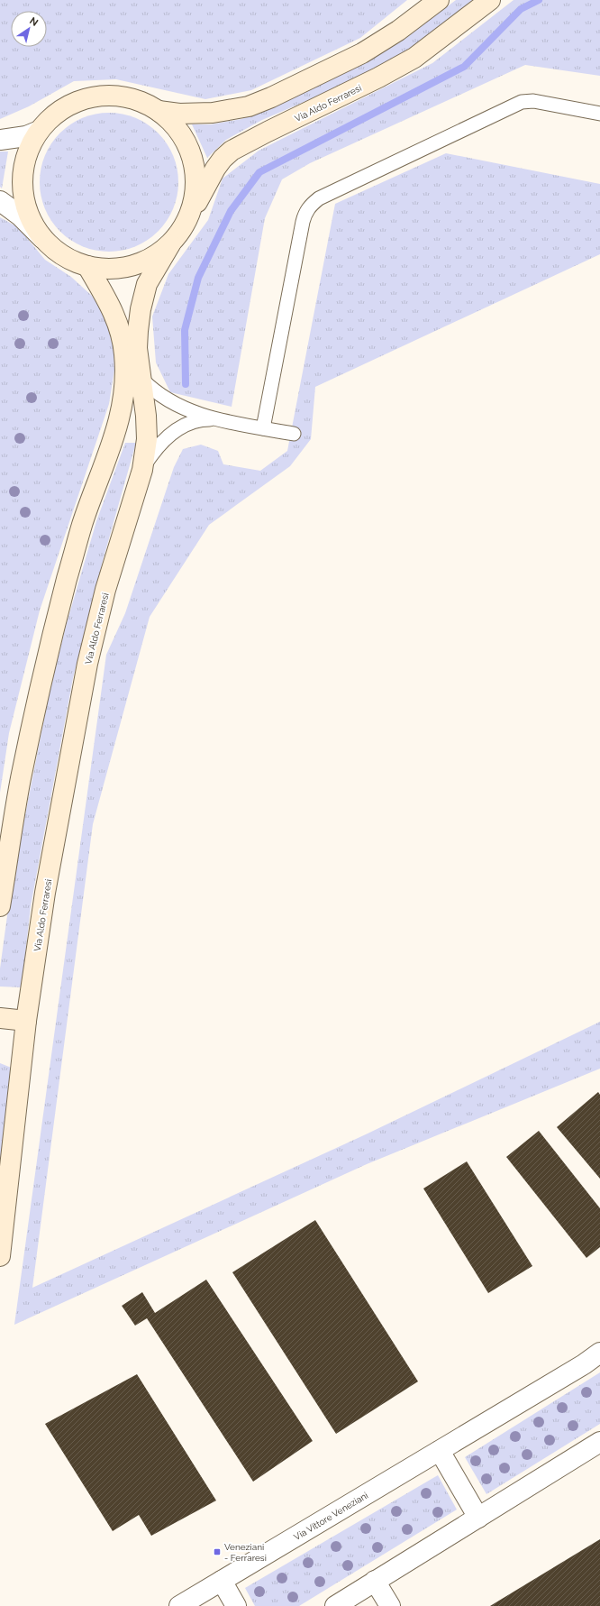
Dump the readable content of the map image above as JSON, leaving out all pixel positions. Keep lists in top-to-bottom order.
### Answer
{
  "streets": {
    "main road": ["Via Aldo Ferraresi"],
    "street": ["Via Vittore Veneziani"]
  },
  "places": {
    "transit": ["Veneziani - Ferraresi"]
  },
  "north": "top right"
}
